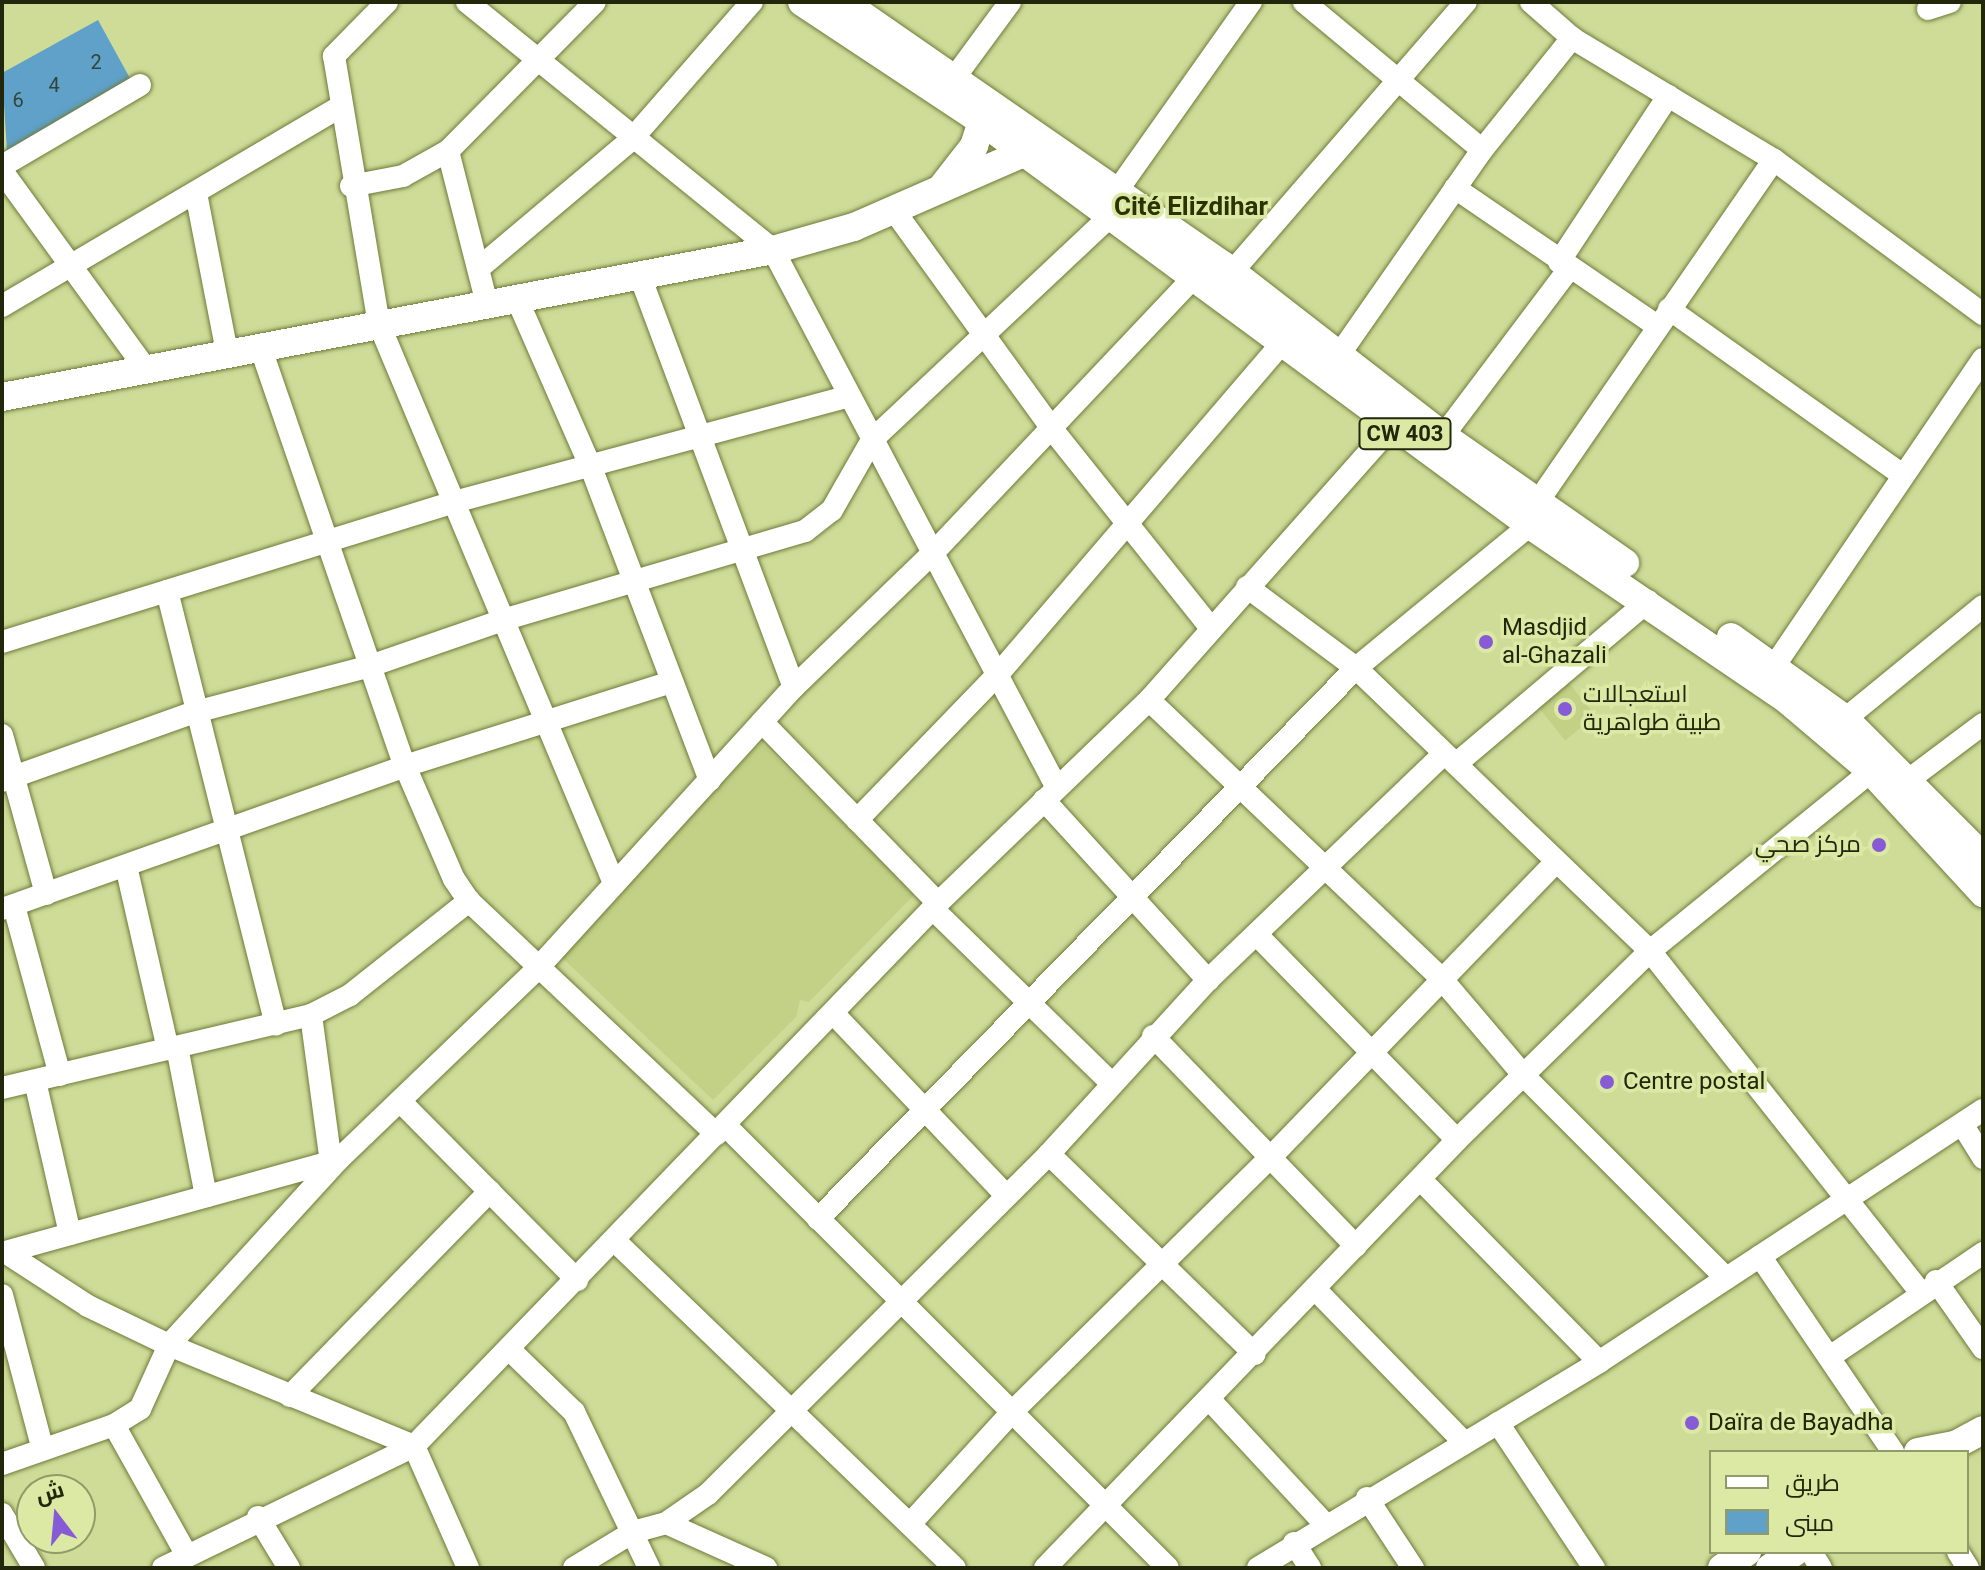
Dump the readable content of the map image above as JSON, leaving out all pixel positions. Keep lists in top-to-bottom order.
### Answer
{
  "streets": {
    "main road": ["CW 403"]
  },
  "districts": ["Cité Elizdihar"],
  "places": [
    "Masdjid al-Ghazali",
    "استعجالات طبية طواهرية",
    "مركز صحي",
    "Centre postal",
    "Daïra de Bayadha"
  ],
  "house_numbers": ["2", "4", "6"],
  "legend": ["طريق", "مبنى"],
  "north": "top"
}
